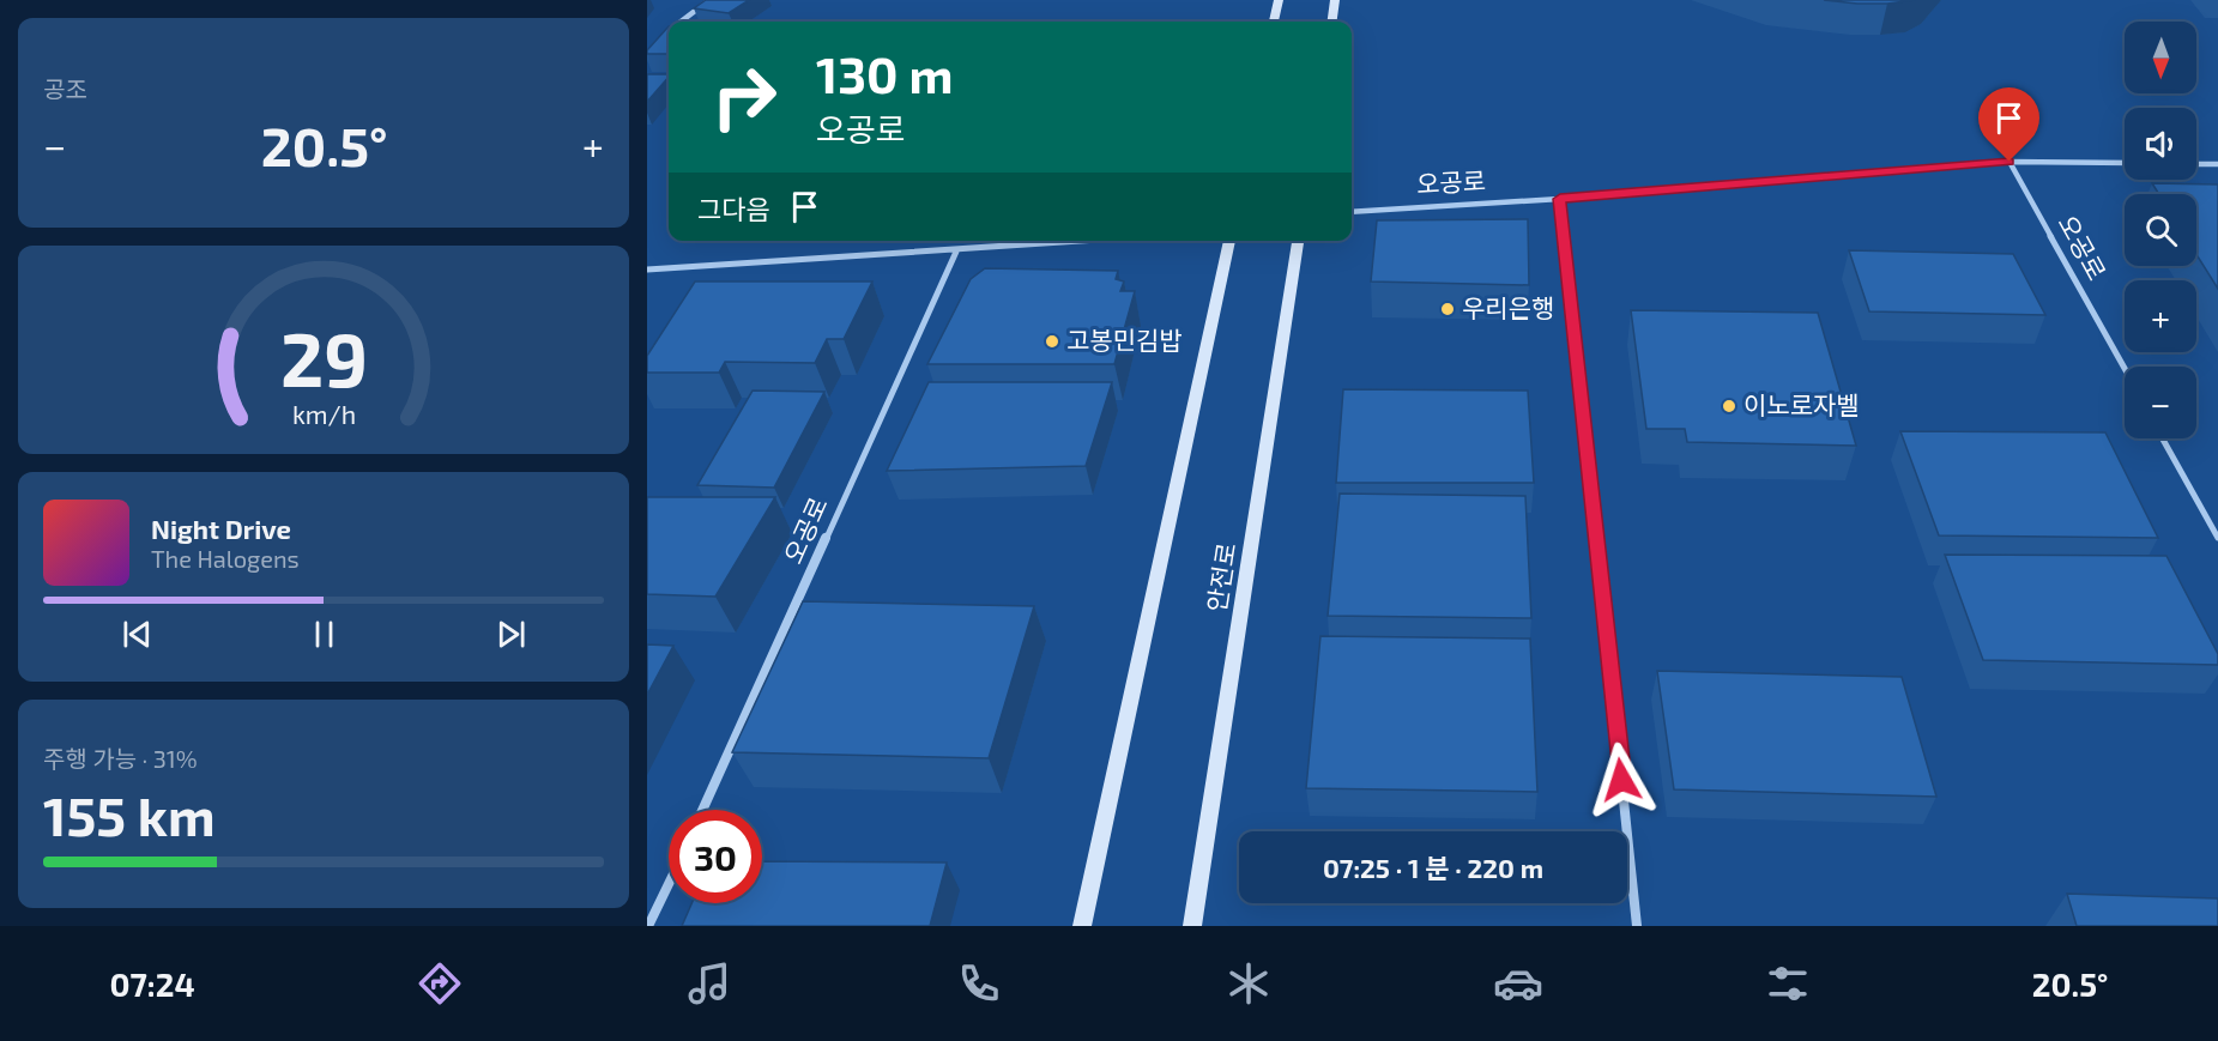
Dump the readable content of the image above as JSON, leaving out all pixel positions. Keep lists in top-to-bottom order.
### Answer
{
  "streets": {
    "street": ["오공로", "안전로"]
  },
  "places": ["우리은행", "고봉민김밥", "이노로자벨"],
  "north": "bottom",
  "page": {
    "tile": [
      "공조",
      ["주행 가능 · 31%", "155 km"]
    ],
    "map_buttons": ["+", "−"],
    "turn": ["130 m", "오공로"],
    "heat": ["−", "20.5°", "+"],
    "then": "그다음",
    "song": ["Night Drive", "The Halogens"],
    "limit": "30",
    "trip": "07:25 · 1 분 · 220 m",
    "tabs": ["07:24", "20.5°"],
    "gauge": ["29", "km/h"]
  }
}
